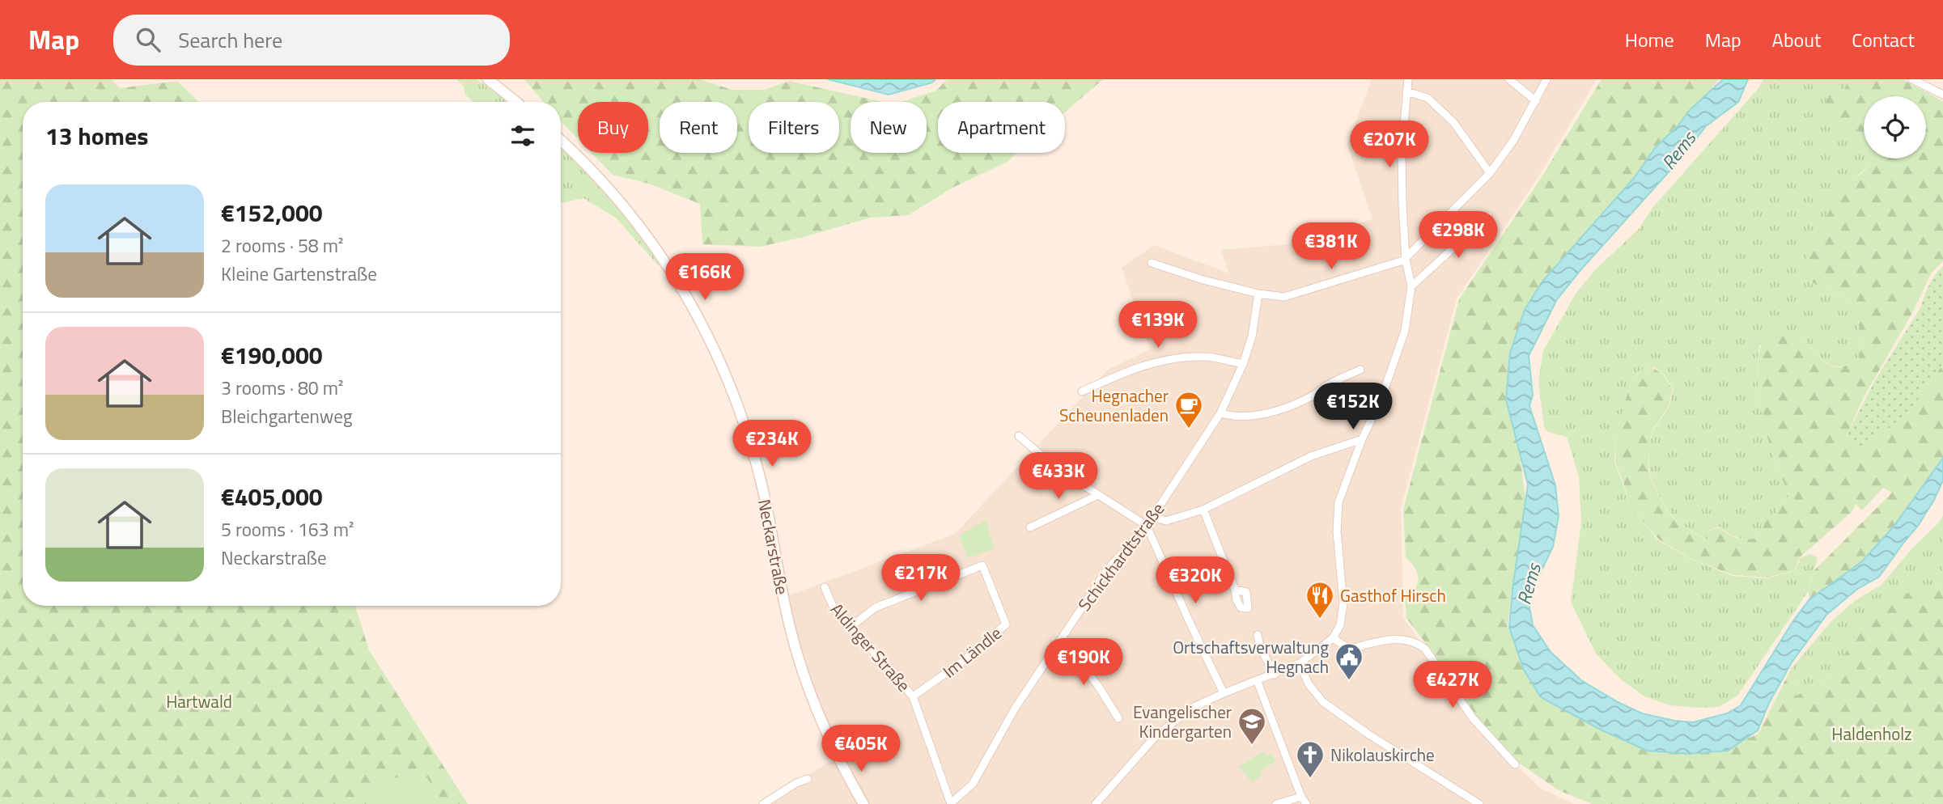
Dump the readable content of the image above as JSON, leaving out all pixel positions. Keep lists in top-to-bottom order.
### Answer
{
  "streets": {
    "main road": ["Neckarstraße"],
    "street": ["Schickhardtstraße", "Aldinger Straße", "Im Ländle"]
  },
  "crossings": [
    ["Schickhardtstraße", "Aldinger Straße"],
    ["Aldinger Straße", "Im Ländle"]
  ],
  "water": ["Rems"],
  "parks": ["Hartwald", "Haldenholz"],
  "places": {
    "cafe": ["Hegnacher Scheunenladen"],
    "restaurant": ["Gasthof Hirsch"],
    "public building": ["Ortschaftsverwaltung Hegnach"],
    "school or university": ["Evangelischer Kindergarten"],
    "church": ["Nikolauskirche"]
  },
  "page": {
    "header": "Map",
    "search": "Search here",
    "nav": [
      "Home",
      "Map",
      "About",
      "Contact"
    ],
    "chip": [
      "Buy",
      "Rent",
      "Filters",
      "New",
      "Apartment"
    ],
    "heading": "13 homes",
    "price": [
      "€207K",
      "€298K",
      "€381K",
      "€166K",
      "€139K",
      "€152K",
      "€234K",
      "€433K",
      "€217K",
      "€320K",
      "€190K",
      "€427K",
      "€405K"
    ],
    "list": [
      {
        "name": "€152,000",
        "note": "2 rooms · 58 m² · Kleine Gartenstraße"
      },
      {
        "name": "€190,000",
        "note": "3 rooms · 80 m² · Bleichgartenweg"
      },
      {
        "name": "€405,000",
        "note": "5 rooms · 163 m² · Neckarstraße"
      }
    ]
  }
}
